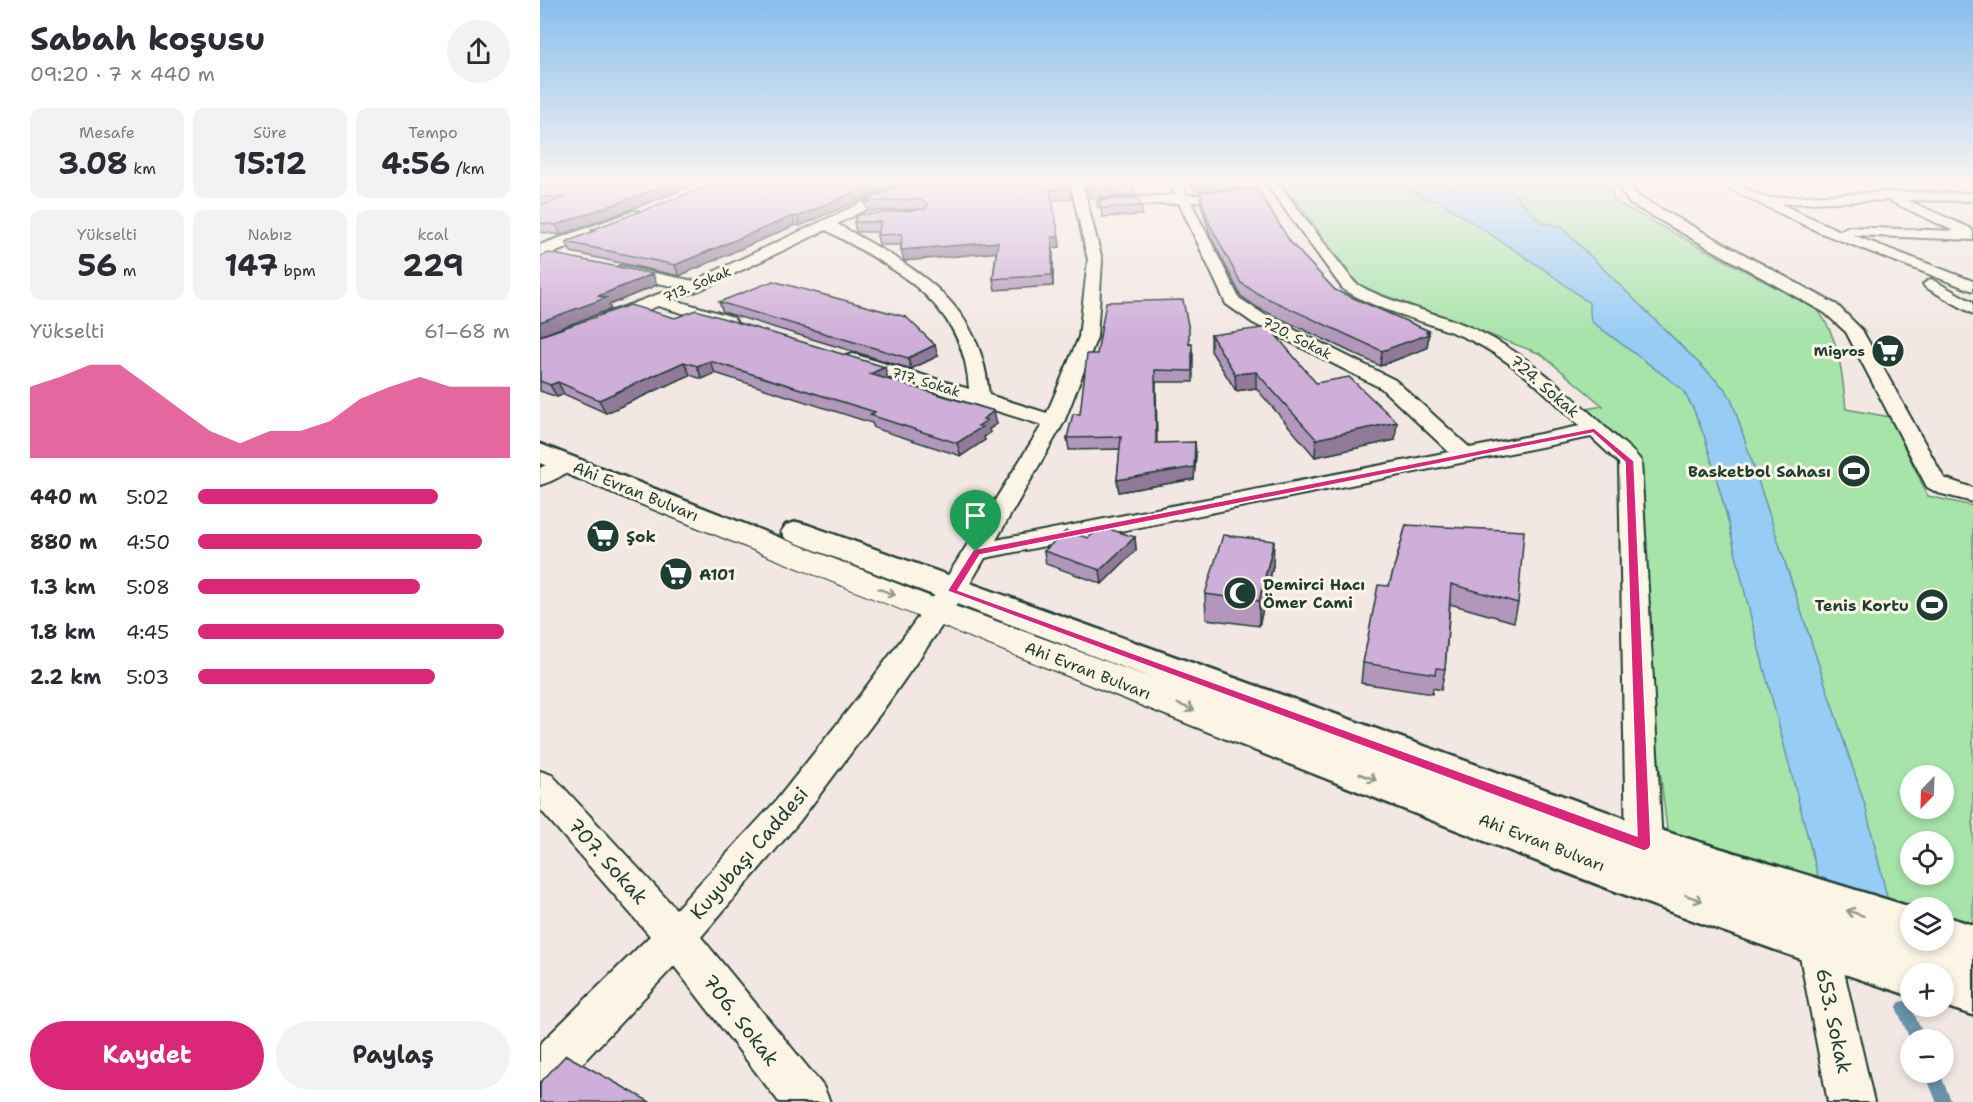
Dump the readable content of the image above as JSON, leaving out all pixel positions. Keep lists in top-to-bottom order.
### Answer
{
  "streets": {
    "main road": ["Ahi Evran Bulvarı"],
    "street": [
      "713. Sokak",
      "720. Sokak",
      "717. Sokak",
      "724. Sokak",
      "Kuyubaşı Caddesi",
      "707. Sokak",
      "706. Sokak",
      "653. Sokak"
    ]
  },
  "crossings": [
    ["717. Sokak", "Kuyubaşı Caddesi"],
    ["724. Sokak", "Ahi Evran Bulvarı"],
    ["Ahi Evran Bulvarı", "Kuyubaşı Caddesi"],
    ["Kuyubaşı Caddesi", "707. Sokak"],
    ["Kuyubaşı Caddesi", "706. Sokak"],
    ["707. Sokak", "706. Sokak"]
  ],
  "places": {
    "supermarket": ["Migros", "Şok", "A101"],
    "sports": ["Basketbol Sahası", "Tenis Kortu"],
    "mosque": ["Demirci Hacı Ömer Cami"]
  },
  "north": "bottom left",
  "page": {
    "heading": ["Sabah koşusu", "09:20 · 7 × 440 m"],
    "stats": [
      ["Mesafe", "3.08 km"],
      ["Süre", "15:12"],
      ["Tempo", "4:56 /km"],
      ["Yükselti", "56 m"],
      ["Nabız", "147 bpm"],
      ["kcal", "229"]
    ],
    "chart": ["Yükselti", "61–68 m"],
    "list": [
      {
        "name": "440 m",
        "note": "5:02"
      },
      {
        "name": "880 m",
        "note": "4:50"
      },
      {
        "name": "1.3 km",
        "note": "5:08"
      },
      {
        "name": "1.8 km",
        "note": "4:45"
      },
      {
        "name": "2.2 km",
        "note": "5:03"
      }
    ],
    "map_buttons": ["+", "−"],
    "buttons": ["Kaydet", "Paylaş"]
  }
}
